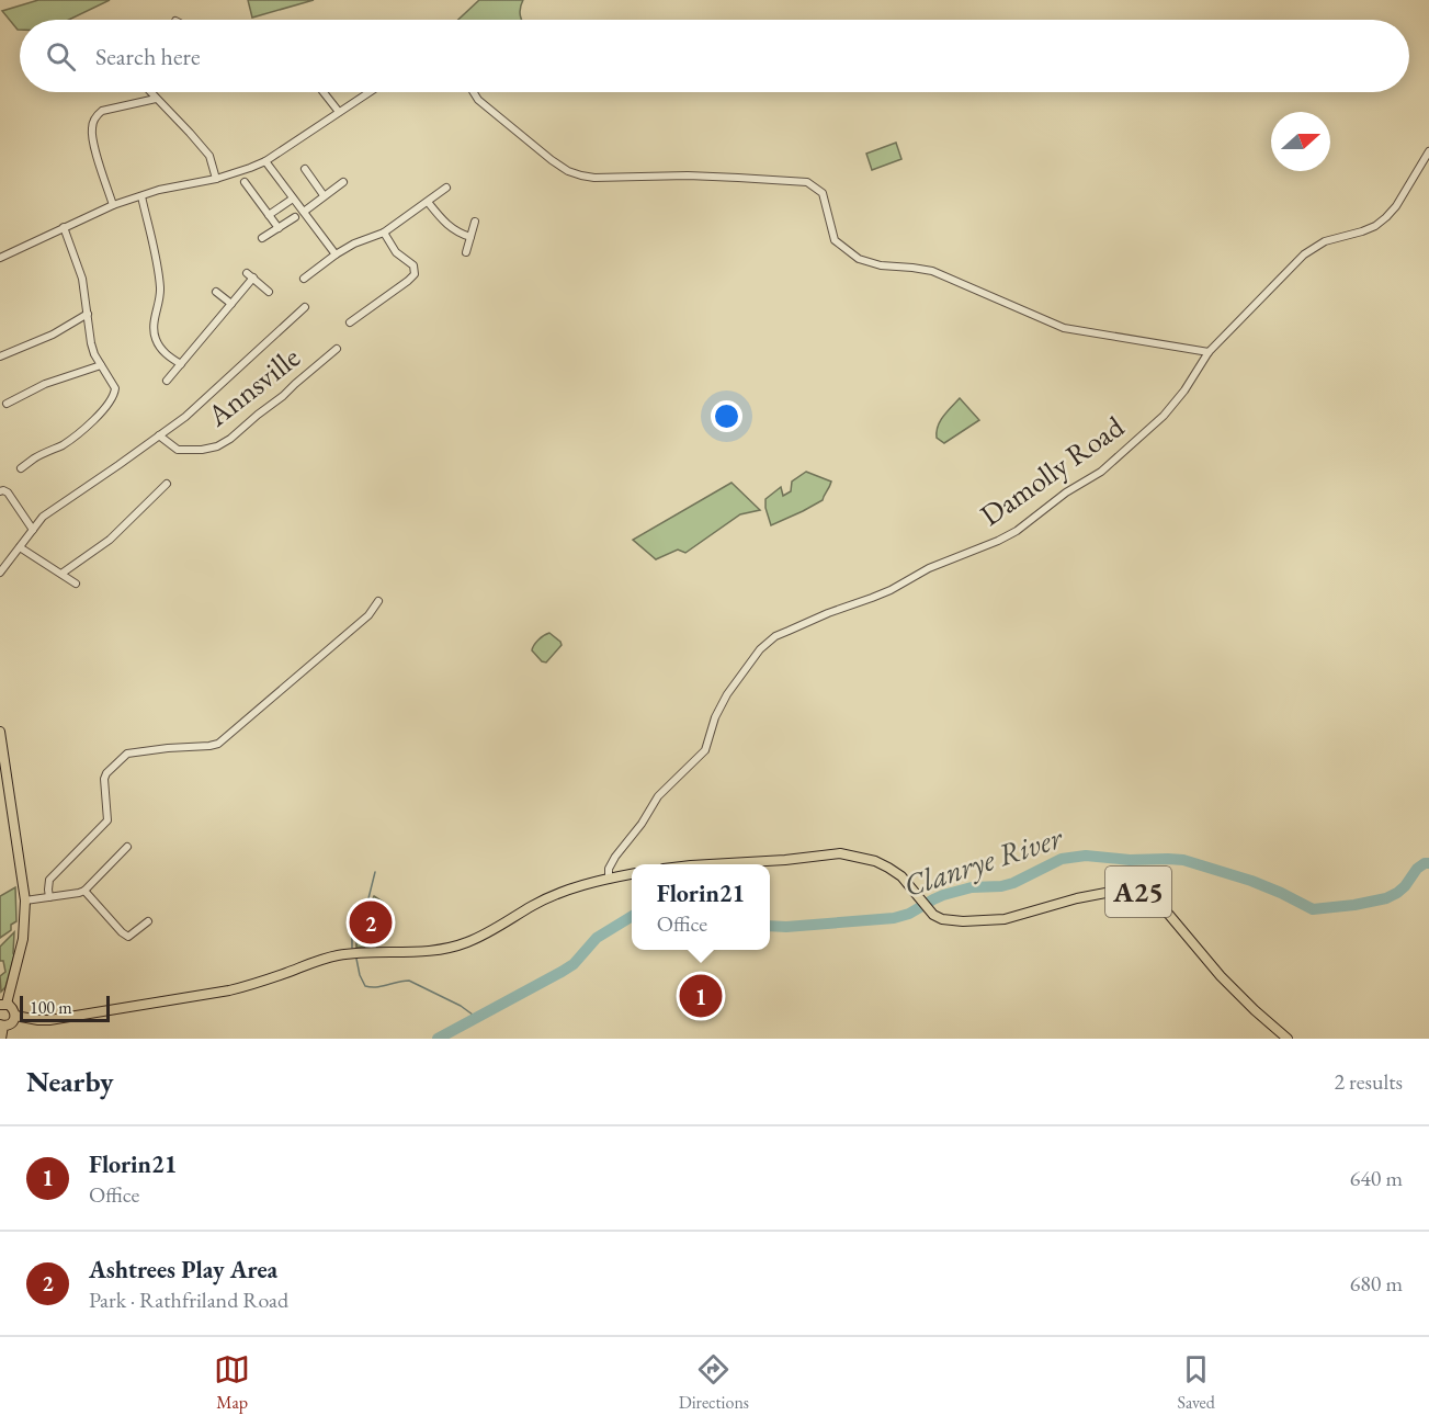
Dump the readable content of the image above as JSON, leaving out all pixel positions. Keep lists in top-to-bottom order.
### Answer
{
  "streets": {
    "main road": ["A25"],
    "street": ["Annsville", "Damolly Road"]
  },
  "water": ["Clanrye River"],
  "scale_bar": "100 m",
  "north": "right",
  "page": {
    "search": "Search here",
    "popup": ["Florin21", "Office"],
    "pins": ["2", "1"],
    "scale": "100 m",
    "heading": ["Nearby", "2 results"],
    "list": [
      {
        "mark": "1",
        "name": "Florin21",
        "note": "Office",
        "value": "640 m"
      },
      {
        "mark": "2",
        "name": "Ashtrees Play Area",
        "note": "Park · Rathfriland Road",
        "value": "680 m"
      }
    ],
    "nav": ["Map", "Directions", "Saved"]
  }
}
